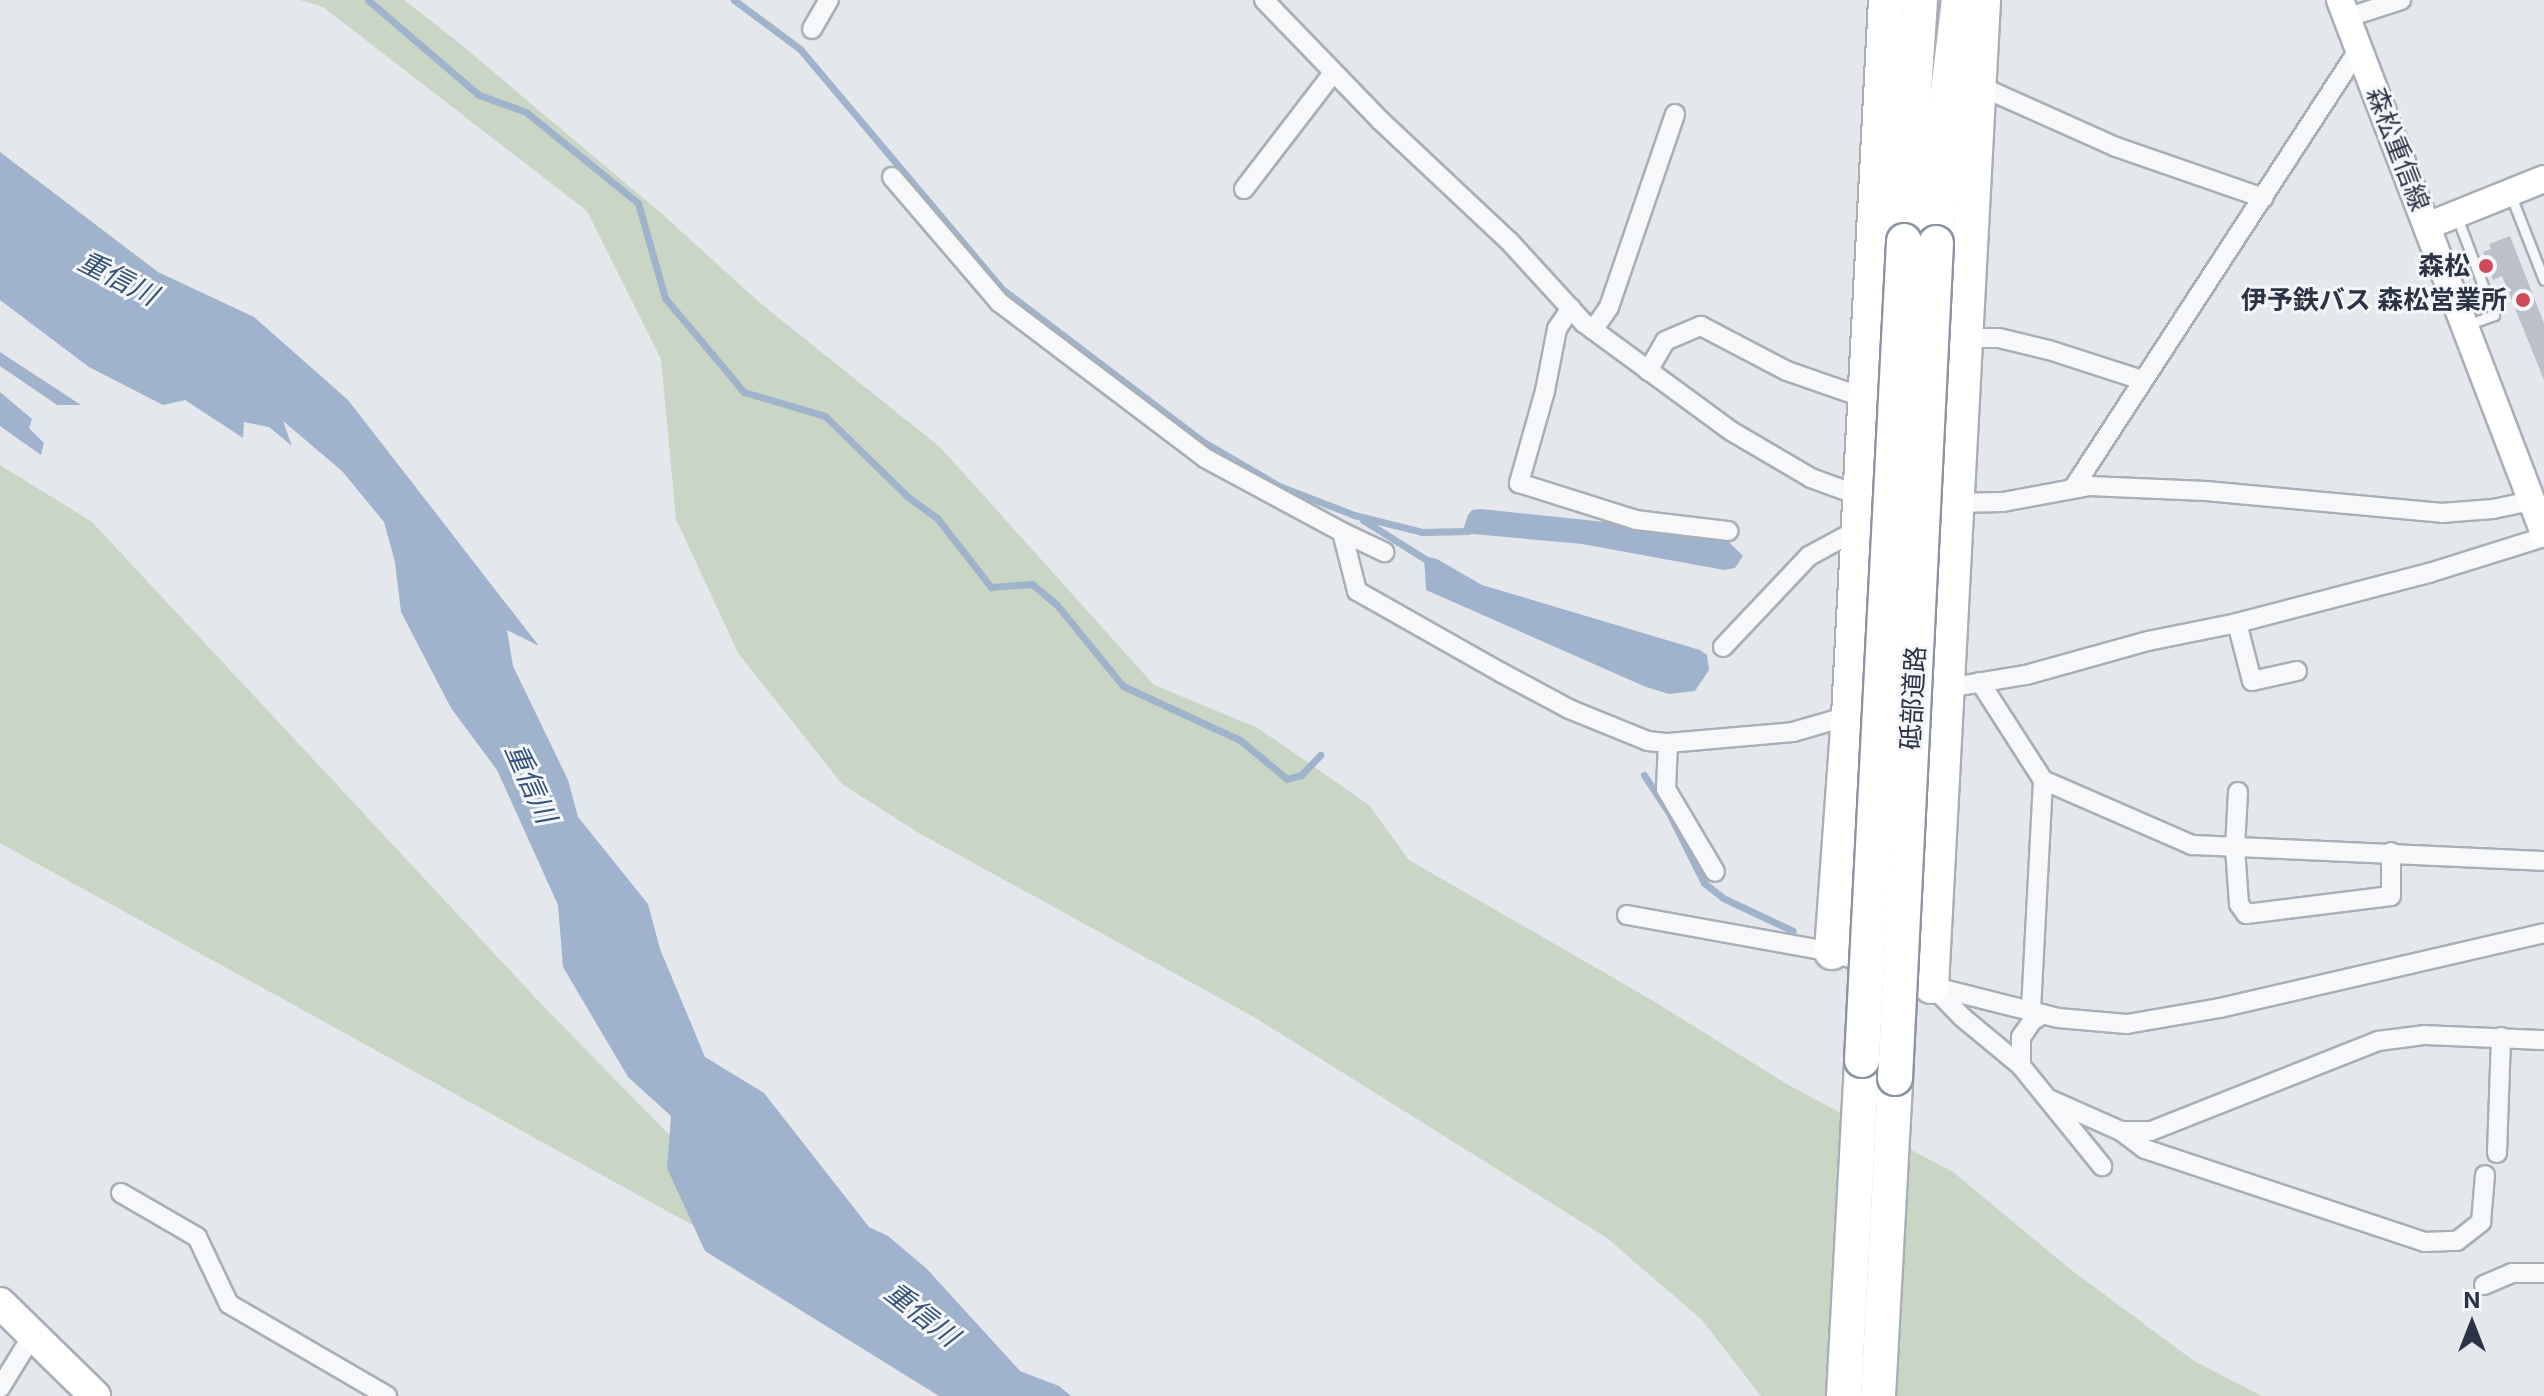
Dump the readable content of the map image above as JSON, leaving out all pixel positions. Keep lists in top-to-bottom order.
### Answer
{
  "streets": {
    "highway": ["砥部道路"],
    "main road": ["森松重信線"]
  },
  "water": ["重信川"],
  "places": ["森松", "伊予鉄バス 森松営業所"],
  "north": "top"
}
